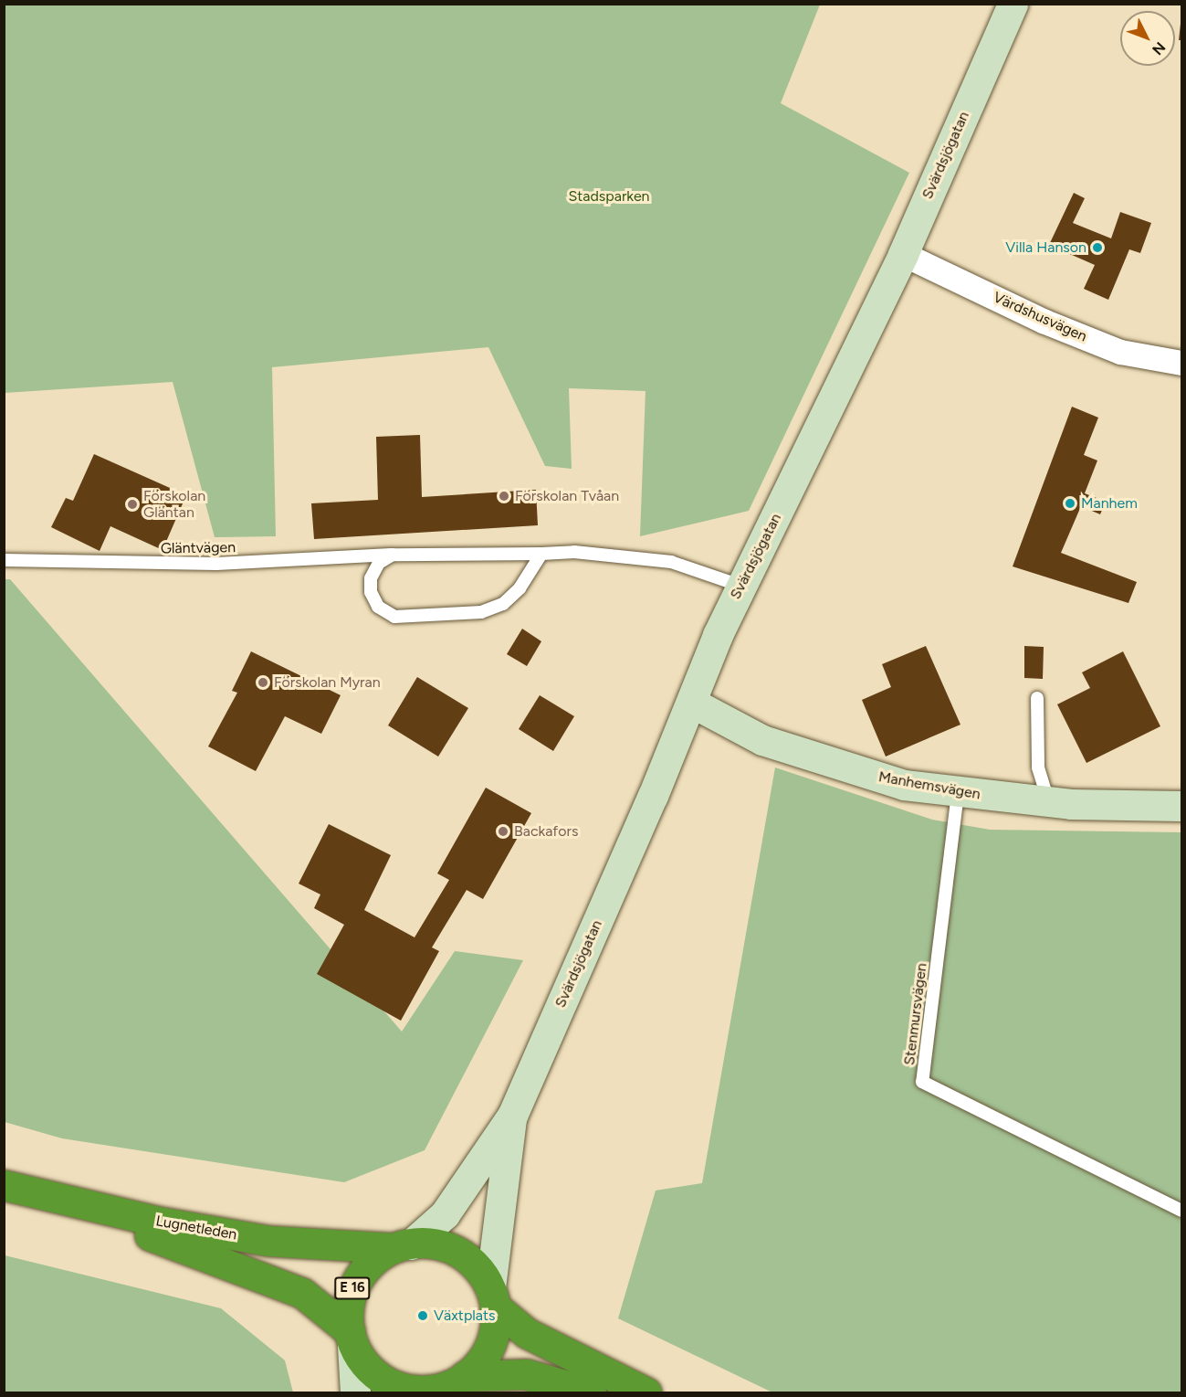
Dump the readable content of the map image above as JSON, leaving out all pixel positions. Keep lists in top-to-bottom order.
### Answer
{
  "streets": {
    "highway": ["Lugnetleden", "E 16"],
    "street": ["Svärdsjögatan", "Värdshusvägen", "Manhemsvägen"],
    "lane": ["Gläntvägen", "Stenmursvägen"]
  },
  "crossings": [
    ["Svärdsjögatan", "Värdshusvägen"],
    ["Svärdsjögatan", "Gläntvägen"],
    ["Svärdsjögatan", "Manhemsvägen"],
    ["Svärdsjögatan", "Lugnetleden"],
    ["Svärdsjögatan", "E 16"],
    ["Manhemsvägen", "Stenmursvägen"],
    ["Lugnetleden", "E 16"]
  ],
  "parks": ["Stadsparken"],
  "places": [
    "Villa Hanson",
    "Förskolan Tvåan",
    "Manhem",
    "Förskolan Gläntan",
    "Förskolan Myran",
    "Backafors",
    "Växtplats"
  ],
  "north": "bottom right"
}
